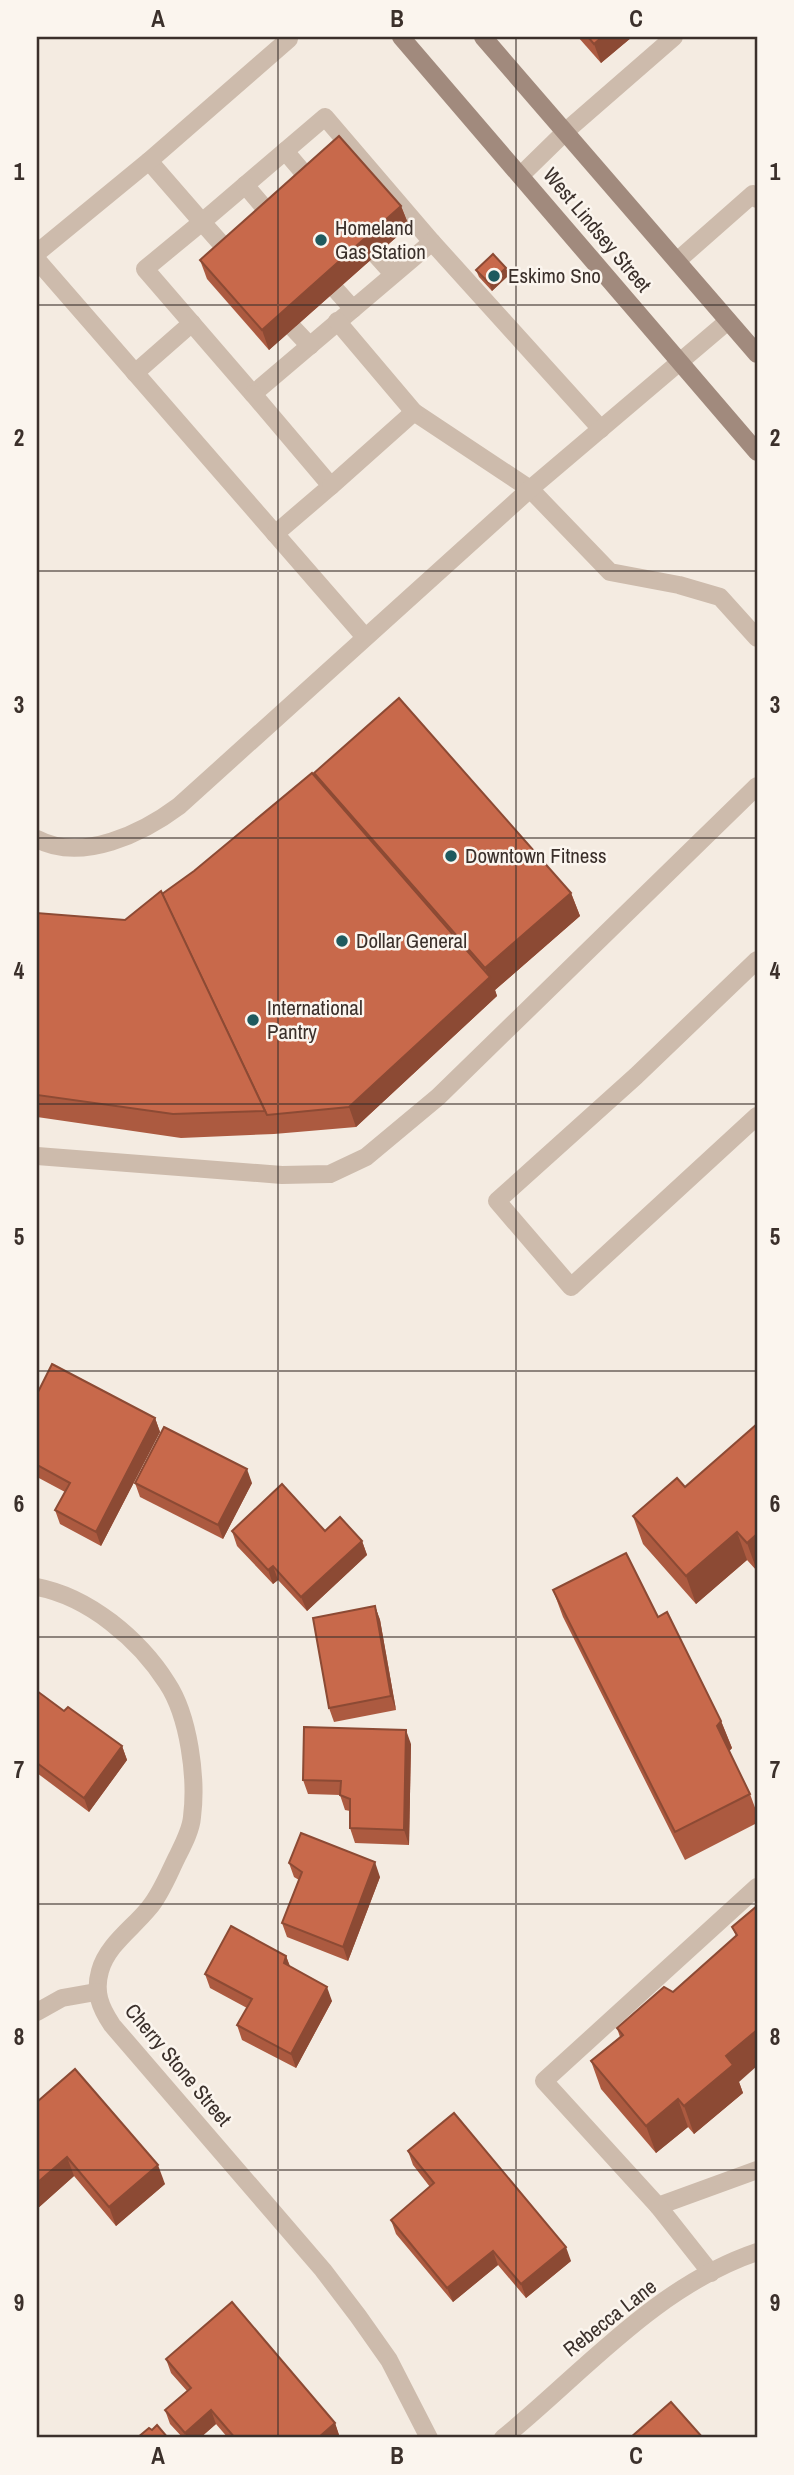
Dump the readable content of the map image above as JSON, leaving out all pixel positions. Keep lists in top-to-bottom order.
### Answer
{
  "streets": {
    "street": ["West Lindsey Street", "Cherry Stone Street", "Rebecca Lane"]
  },
  "places": [
    "Homeland Gas Station",
    "Eskimo Sno",
    "Downtown Fitness",
    "Dollar General",
    "International Pantry"
  ],
  "grid": {
    "columns": ["A", "B", "C"],
    "rows": [
      "1",
      "2",
      "3",
      "4",
      "5",
      "6",
      "7",
      "8",
      "9"
    ]
  }
}
